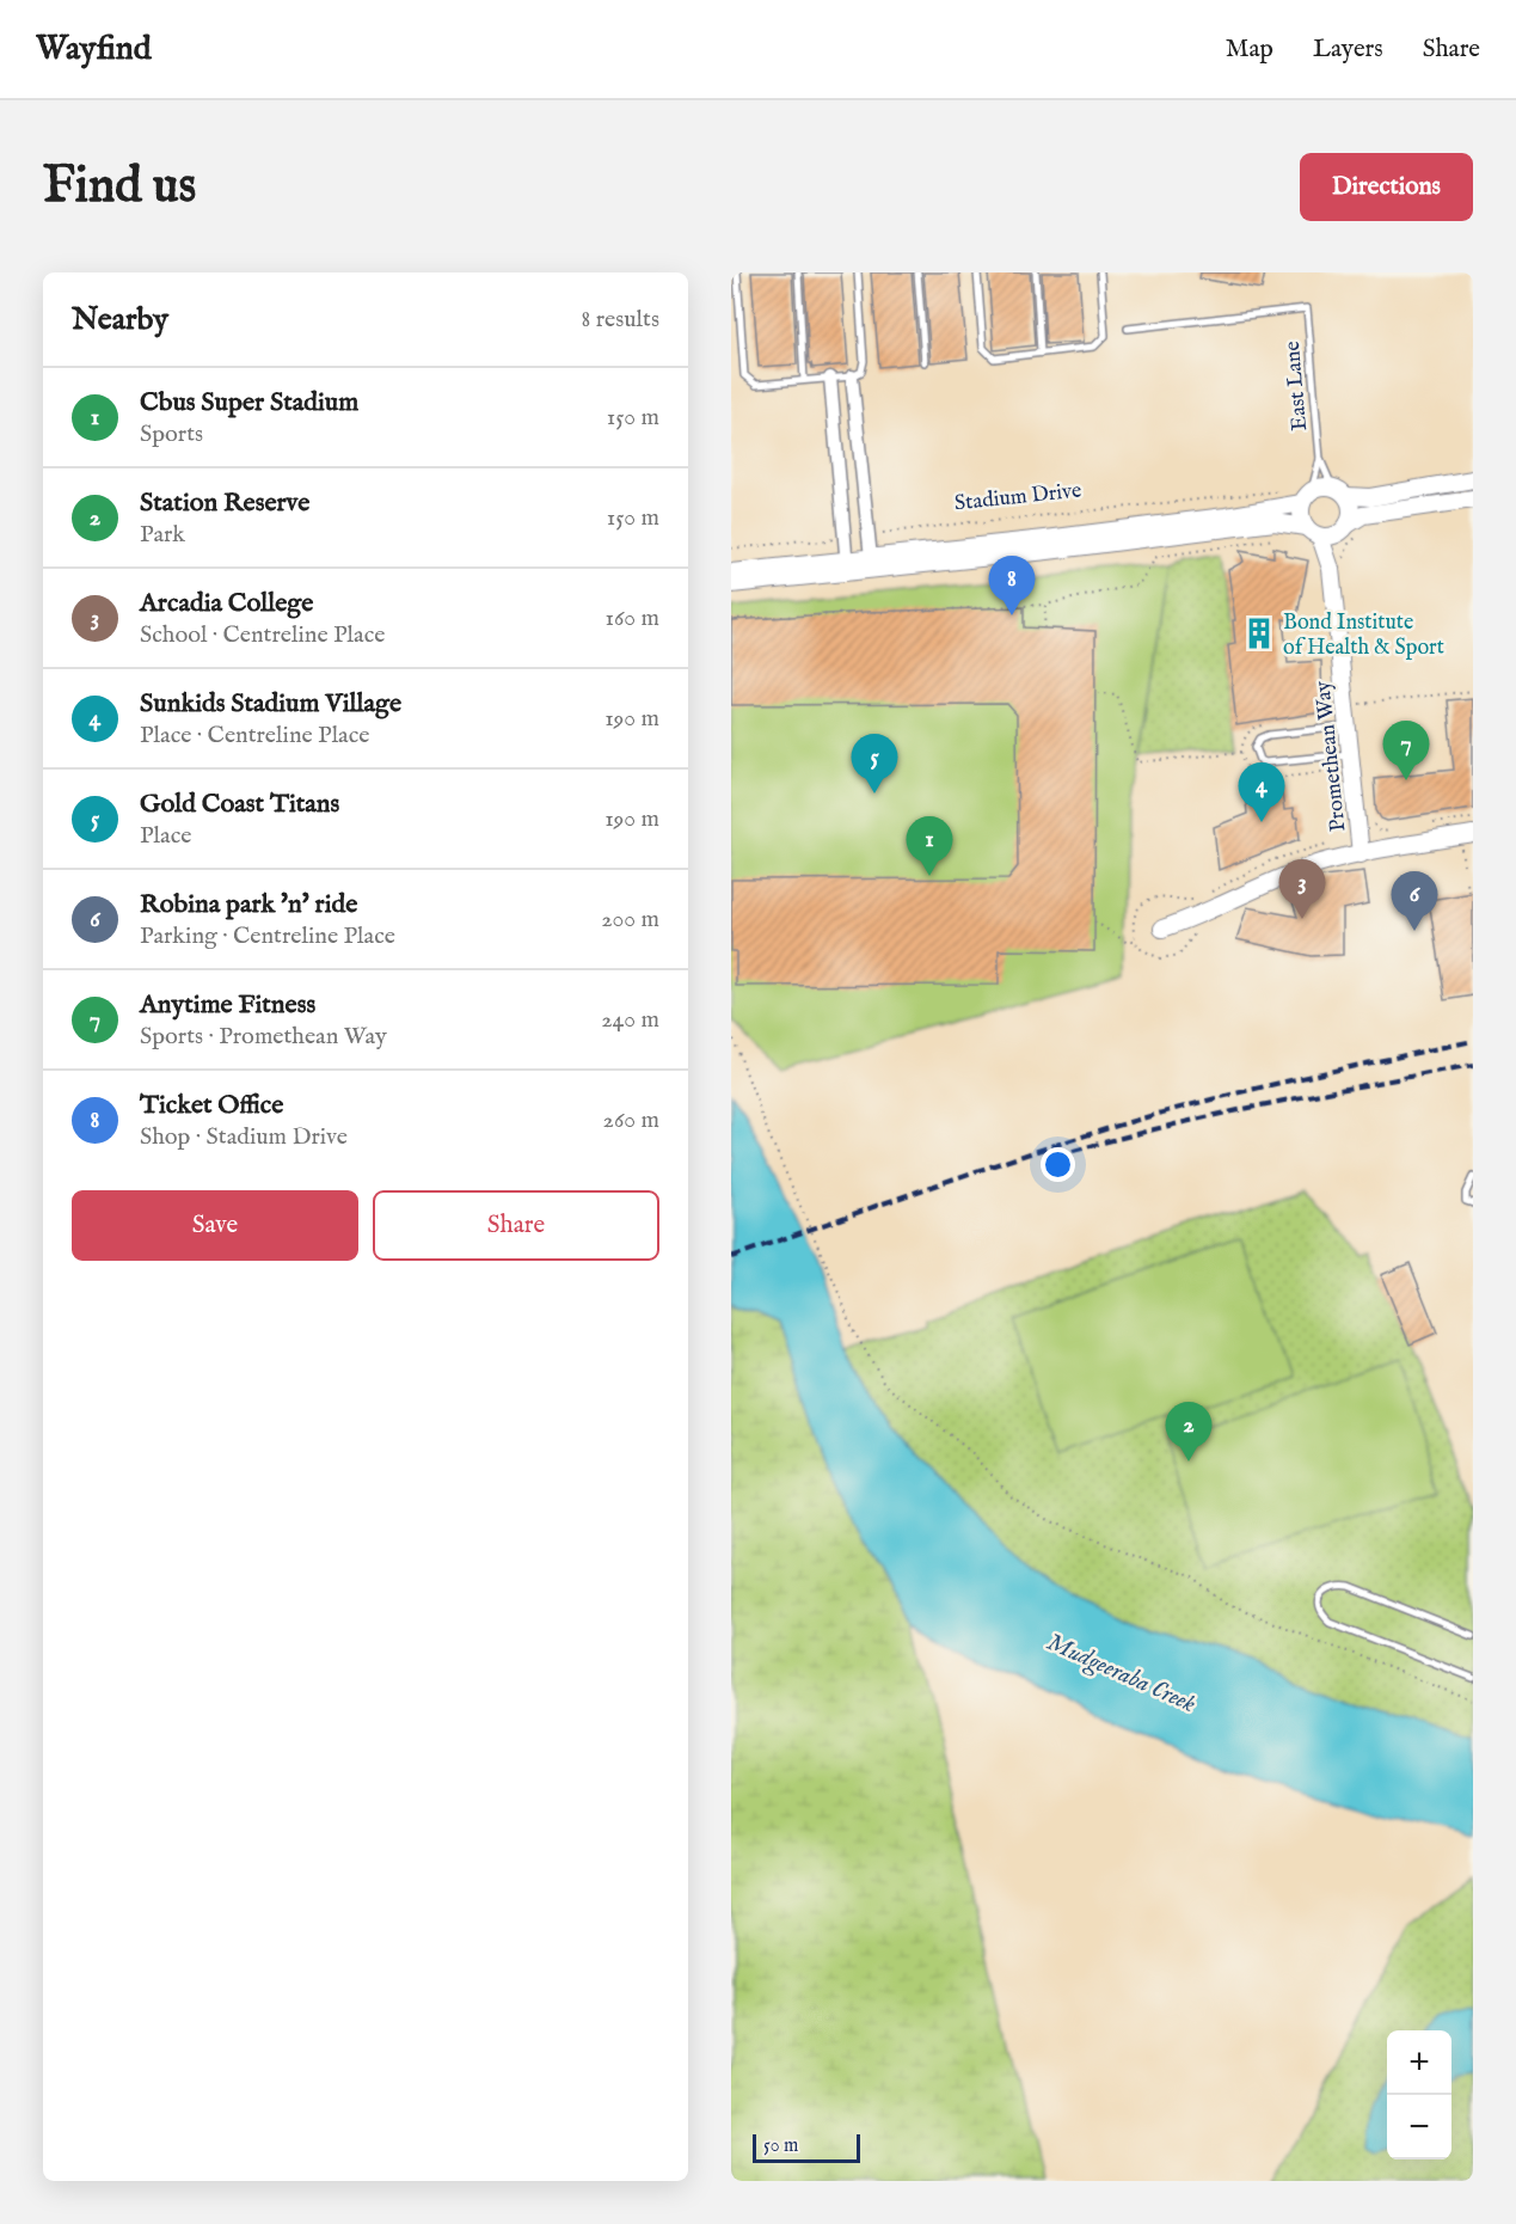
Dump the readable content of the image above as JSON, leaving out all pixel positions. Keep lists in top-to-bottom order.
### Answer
{
  "streets": {
    "street": ["Stadium Drive", "Promethean Way"],
    "lane": ["East Lane"]
  },
  "water": ["Mudgeeraba Creek"],
  "places": {
    "building": ["Bond Institute of Health & Sport"]
  },
  "scale_bar": "50 m",
  "page": {
    "header": "Wayfind",
    "nav": ["Map", "Layers", "Share"],
    "buttons": [
      "Directions",
      ["Save", "Share"]
    ],
    "title": "Find us",
    "heading": ["Nearby", "8 results"],
    "list": [
      {
        "mark": "1",
        "name": "Cbus Super Stadium",
        "note": "Sports",
        "value": "150 m"
      },
      {
        "mark": "2",
        "name": "Station Reserve",
        "note": "Park",
        "value": "150 m"
      },
      {
        "mark": "3",
        "name": "Arcadia College",
        "note": "School · Centreline Place",
        "value": "160 m"
      },
      {
        "mark": "4",
        "name": "Sunkids Stadium Village",
        "note": "Place · Centreline Place",
        "value": "190 m"
      },
      {
        "mark": "5",
        "name": "Gold Coast Titans",
        "note": "Place",
        "value": "190 m"
      },
      {
        "mark": "6",
        "name": "Robina park 'n' ride",
        "note": "Parking · Centreline Place",
        "value": "200 m"
      },
      {
        "mark": "7",
        "name": "Anytime Fitness",
        "note": "Sports · Promethean Way",
        "value": "240 m"
      },
      {
        "mark": "8",
        "name": "Ticket Office",
        "note": "Shop · Stadium Drive",
        "value": "260 m"
      }
    ],
    "pins": [
      "8",
      "7",
      "5",
      "4",
      "1",
      "3",
      "6",
      "2"
    ],
    "map_buttons": ["+", "−"],
    "scale": "50 m"
  }
}
